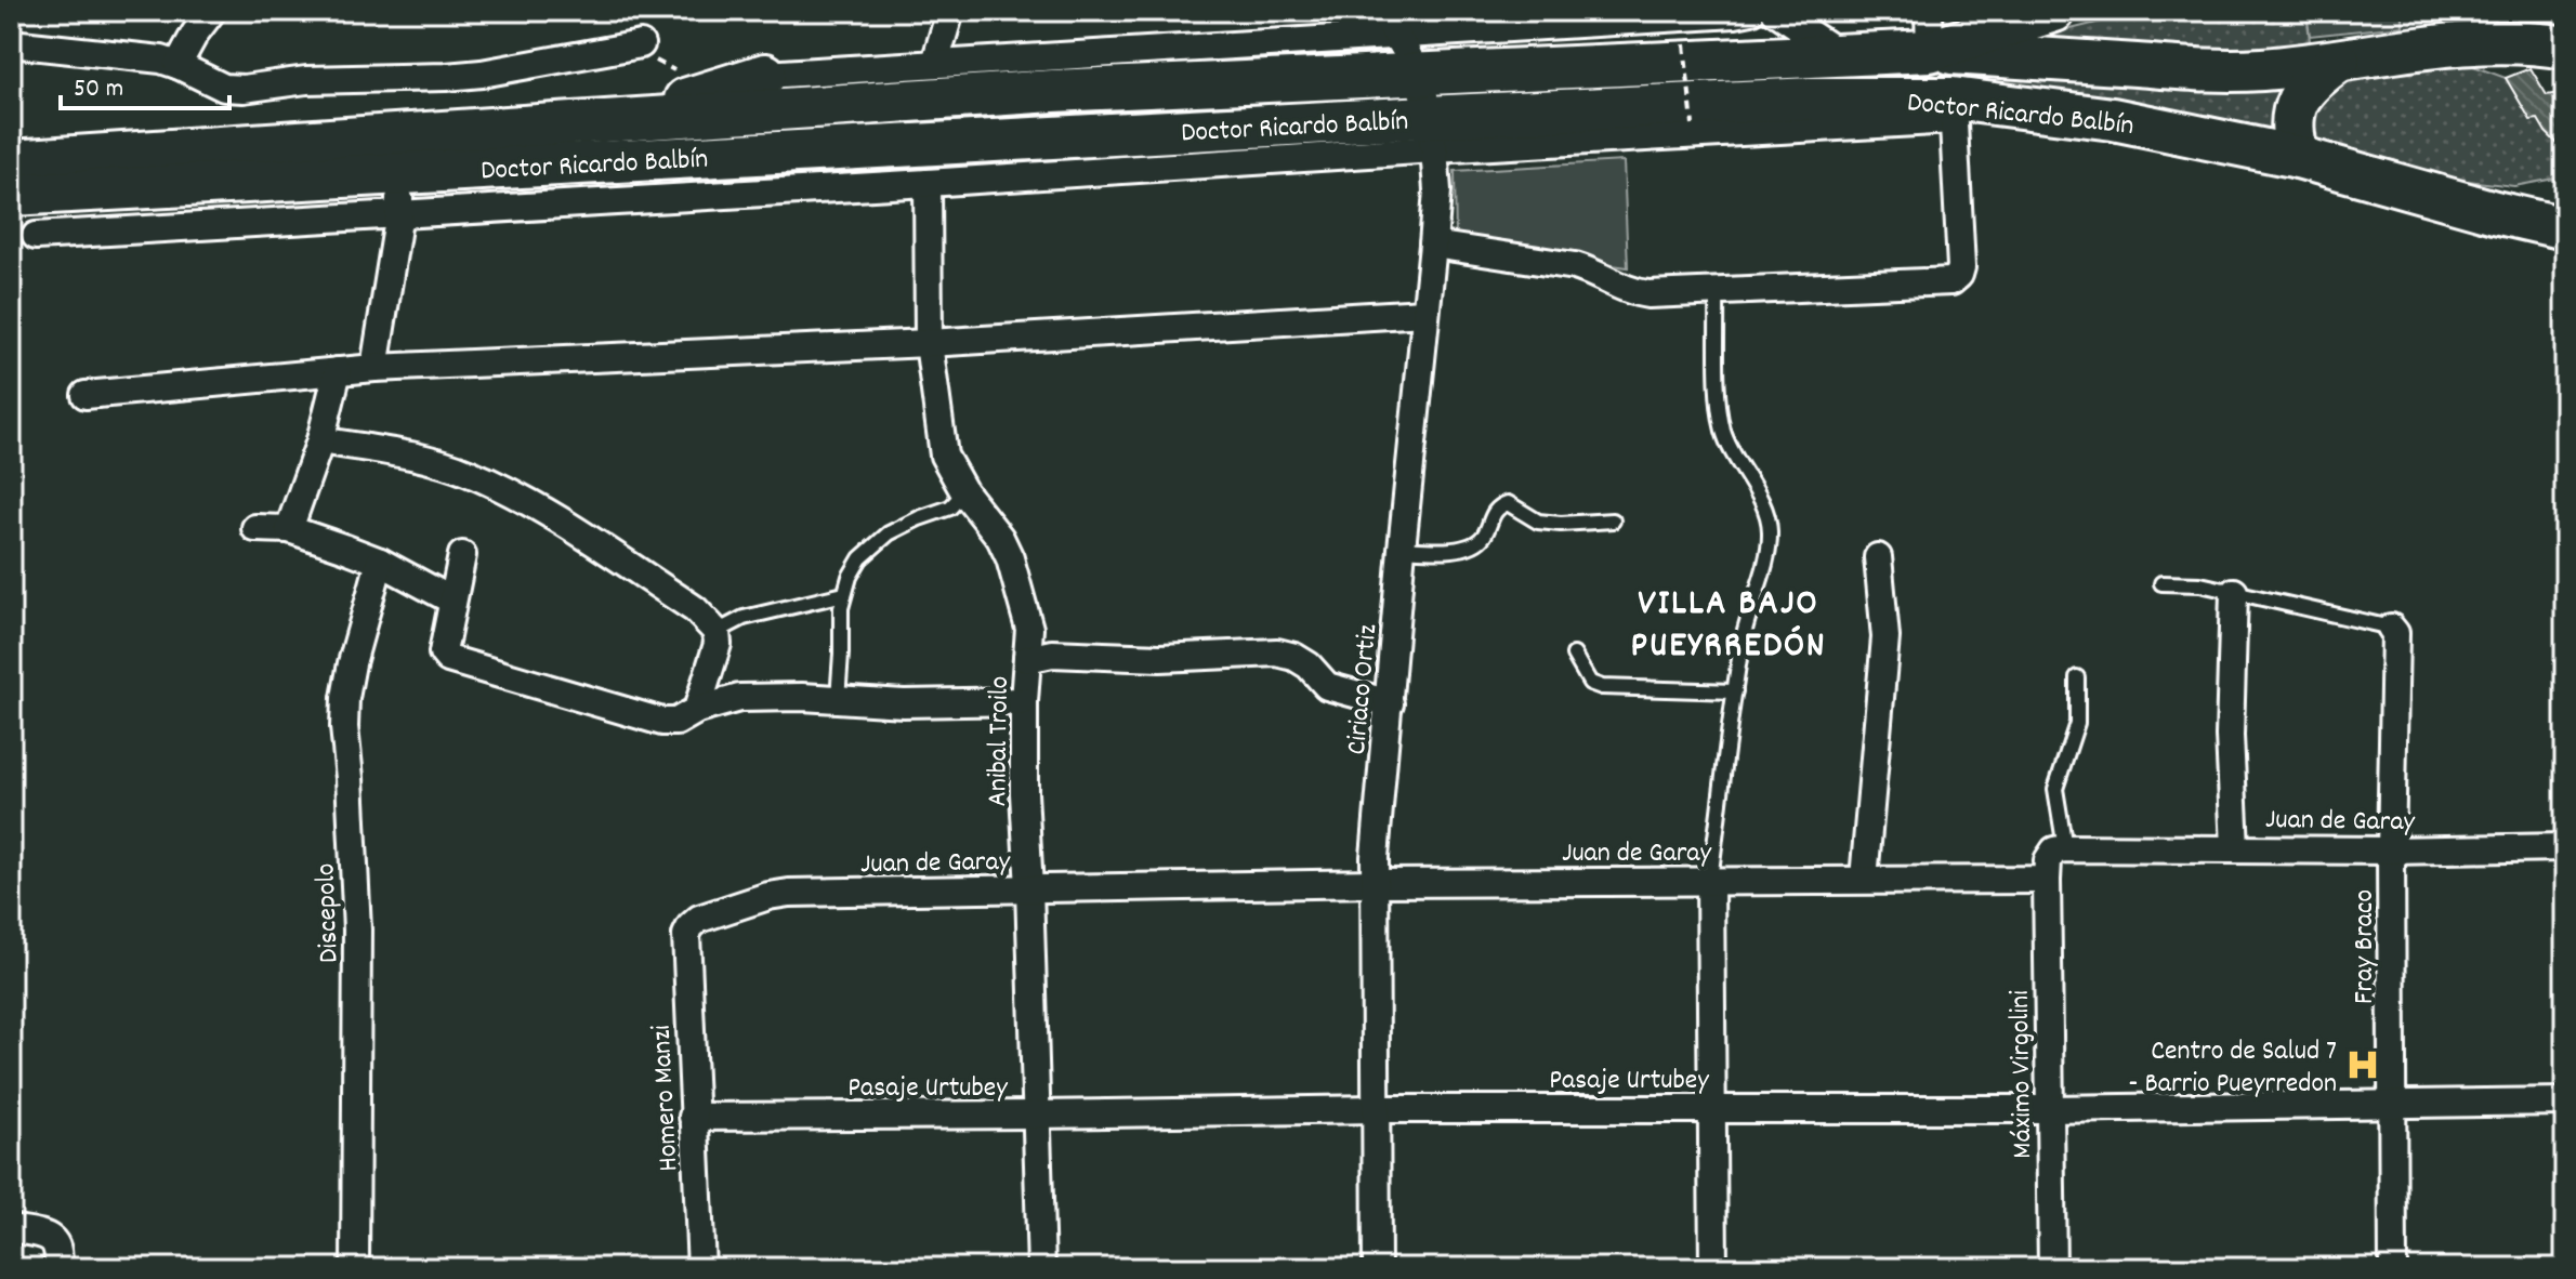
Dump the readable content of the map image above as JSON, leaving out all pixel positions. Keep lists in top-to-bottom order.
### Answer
{
  "streets": {
    "main road": ["Doctor Ricardo Balbín"],
    "street": [
      "Ciriaco Ortiz",
      "Anibal Troilo",
      "Juan de Garay",
      "Discepolo",
      "Fray Braco",
      "Máximo Virgolini",
      "Pasaje Urtubey",
      "Homero Manzi"
    ]
  },
  "crossings": [
    ["Doctor Ricardo Balbín", "Ciriaco Ortiz"],
    ["Ciriaco Ortiz", "Juan de Garay"],
    ["Ciriaco Ortiz", "Pasaje Urtubey"],
    ["Anibal Troilo", "Juan de Garay"],
    ["Anibal Troilo", "Pasaje Urtubey"],
    ["Juan de Garay", "Fray Braco"],
    ["Juan de Garay", "Máximo Virgolini"],
    ["Juan de Garay", "Homero Manzi"],
    ["Fray Braco", "Pasaje Urtubey"],
    ["Máximo Virgolini", "Pasaje Urtubey"],
    ["Pasaje Urtubey", "Homero Manzi"]
  ],
  "districts": ["VILLA BAJO PUEYRREDÓN"],
  "places": {
    "hospital": ["Centro de Salud 7 - Barrio Pueyrredon"]
  },
  "scale_bar": "50 m"
}
